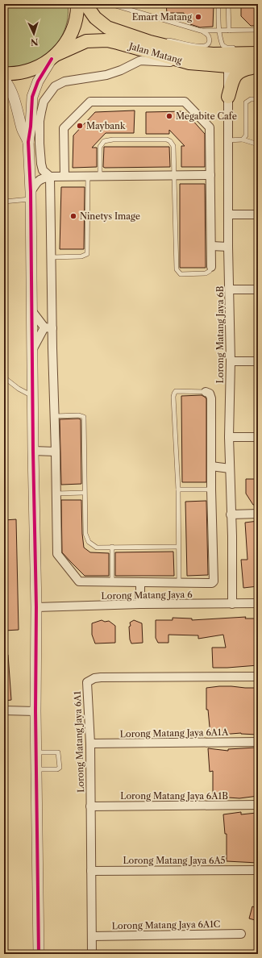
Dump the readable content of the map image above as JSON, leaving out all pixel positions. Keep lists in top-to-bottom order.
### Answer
{
  "streets": {
    "main road": ["Jalan Matang"],
    "street": [
      "Lorong Matang Jaya 6B",
      "Lorong Matang Jaya 6",
      "Lorong Matang Jaya 6A1A",
      "Lorong Matang Jaya 6A1",
      "Lorong Matang Jaya 6A1B",
      "Lorong Matang Jaya 6A5",
      "Lorong Matang Jaya 6A1C"
    ]
  },
  "crossings": [
    ["Jalan Matang", "Lorong Matang Jaya 6B"],
    ["Lorong Matang Jaya 6B", "Lorong Matang Jaya 6"],
    ["Lorong Matang Jaya 6A1A", "Lorong Matang Jaya 6A1"],
    ["Lorong Matang Jaya 6A1", "Lorong Matang Jaya 6A1B"],
    ["Lorong Matang Jaya 6A1", "Lorong Matang Jaya 6A5"],
    ["Lorong Matang Jaya 6A1", "Lorong Matang Jaya 6A1C"]
  ],
  "places": [
    "Emart Matang",
    "Megabite Cafe",
    "Maybank",
    "Ninetys Image"
  ],
  "north": "bottom"
}
